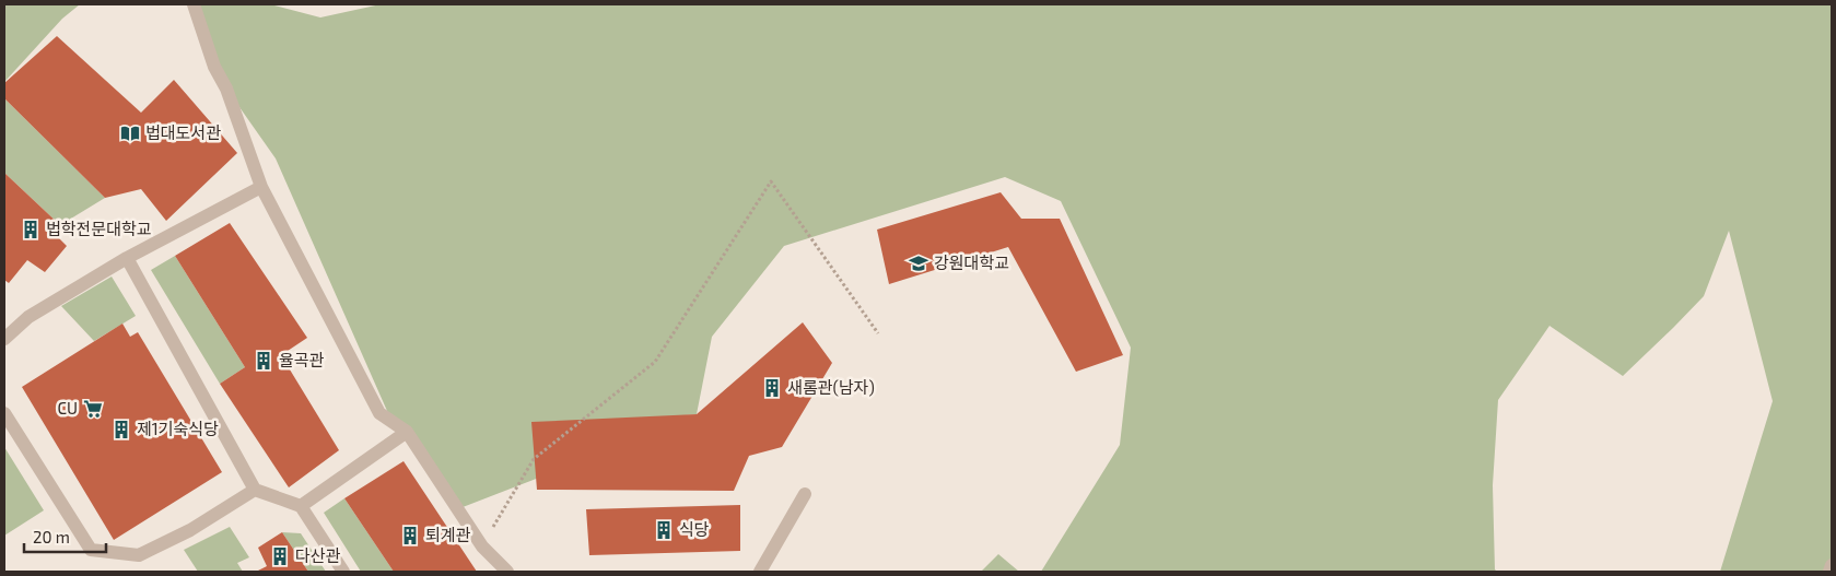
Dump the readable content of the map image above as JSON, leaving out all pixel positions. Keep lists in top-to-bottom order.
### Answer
{
  "places": {
    "library": ["법대도서관"],
    "building": [
      "법학전문대학교",
      "율곡관",
      "새롬관(남자)",
      "제1기숙식당",
      "식당",
      "퇴계관",
      "다산관"
    ],
    "school or university": ["강원대학교"],
    "supermarket": ["CU"]
  },
  "scale_bar": "20 m"
}
